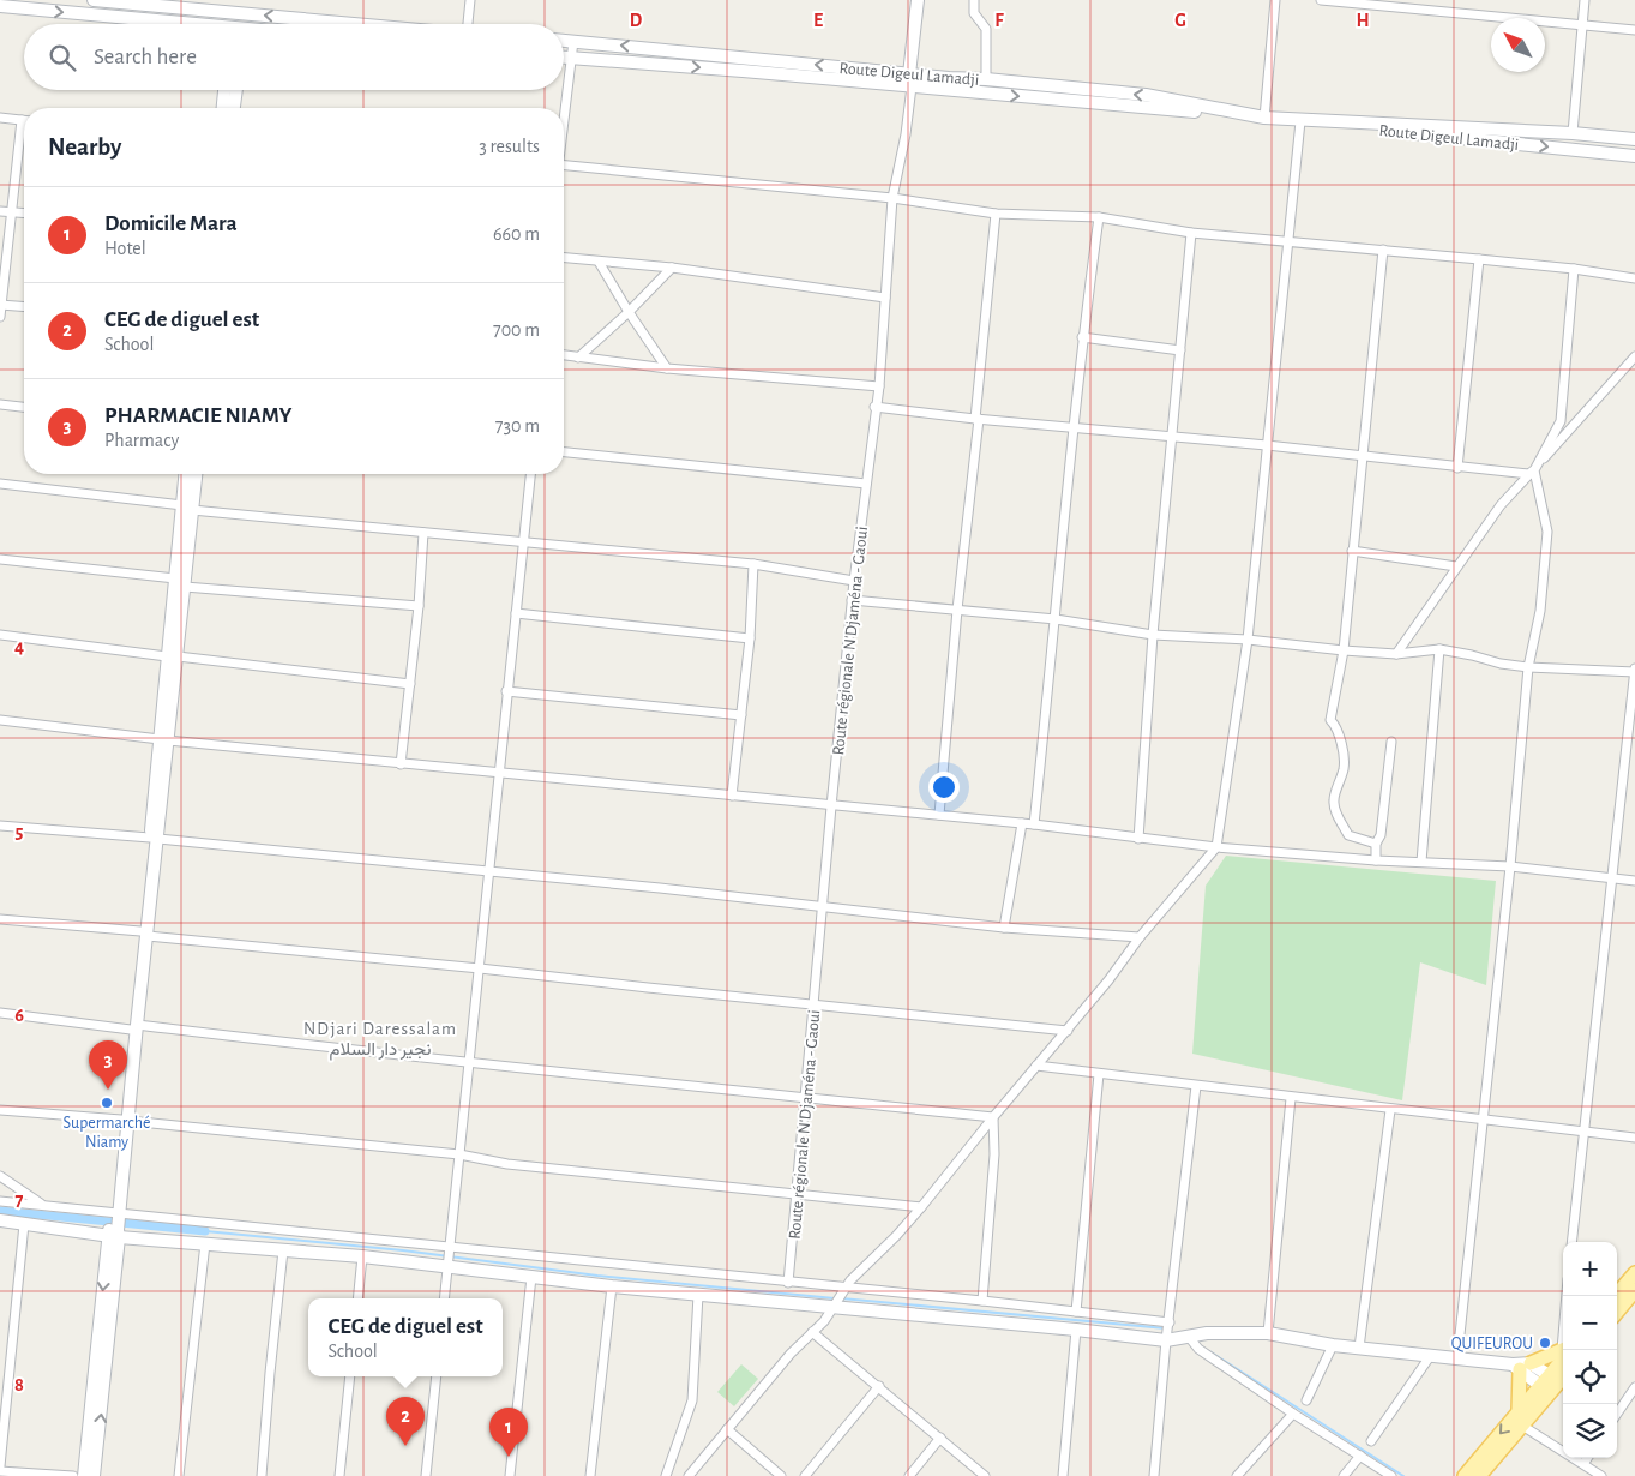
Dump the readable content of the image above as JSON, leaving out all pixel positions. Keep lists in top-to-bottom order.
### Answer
{
  "streets": {
    "street": ["Route Digeul Lamadji", "Route régionale N'Djaména - Gaoui"]
  },
  "crossings": [
    ["Route Digeul Lamadji", "Route régionale N'Djaména - Gaoui"]
  ],
  "districts": ["NDjari Daressalam نجير دار السلام"],
  "places": ["Supermarché Niamy", "QUIFEUROU"],
  "north": "top left",
  "page": {
    "search": "Search here",
    "heading": ["Nearby", "3 results"],
    "list": [
      {
        "mark": "1",
        "name": "Domicile Mara",
        "note": "Hotel",
        "value": "660 m"
      },
      {
        "mark": "2",
        "name": "CEG de diguel est",
        "note": "School",
        "value": "700 m"
      },
      {
        "mark": "3",
        "name": "PHARMACIE NIAMY",
        "note": "Pharmacy",
        "value": "730 m"
      }
    ],
    "pins": ["3", "2", "1"],
    "map_buttons": ["+", "−"],
    "popup": ["CEG de diguel est", "School"]
  },
  "grid": {
    "columns": [
      "D",
      "E",
      "F",
      "G",
      "H"
    ],
    "rows": [
      "4",
      "5",
      "6",
      "7",
      "8"
    ]
  }
}
